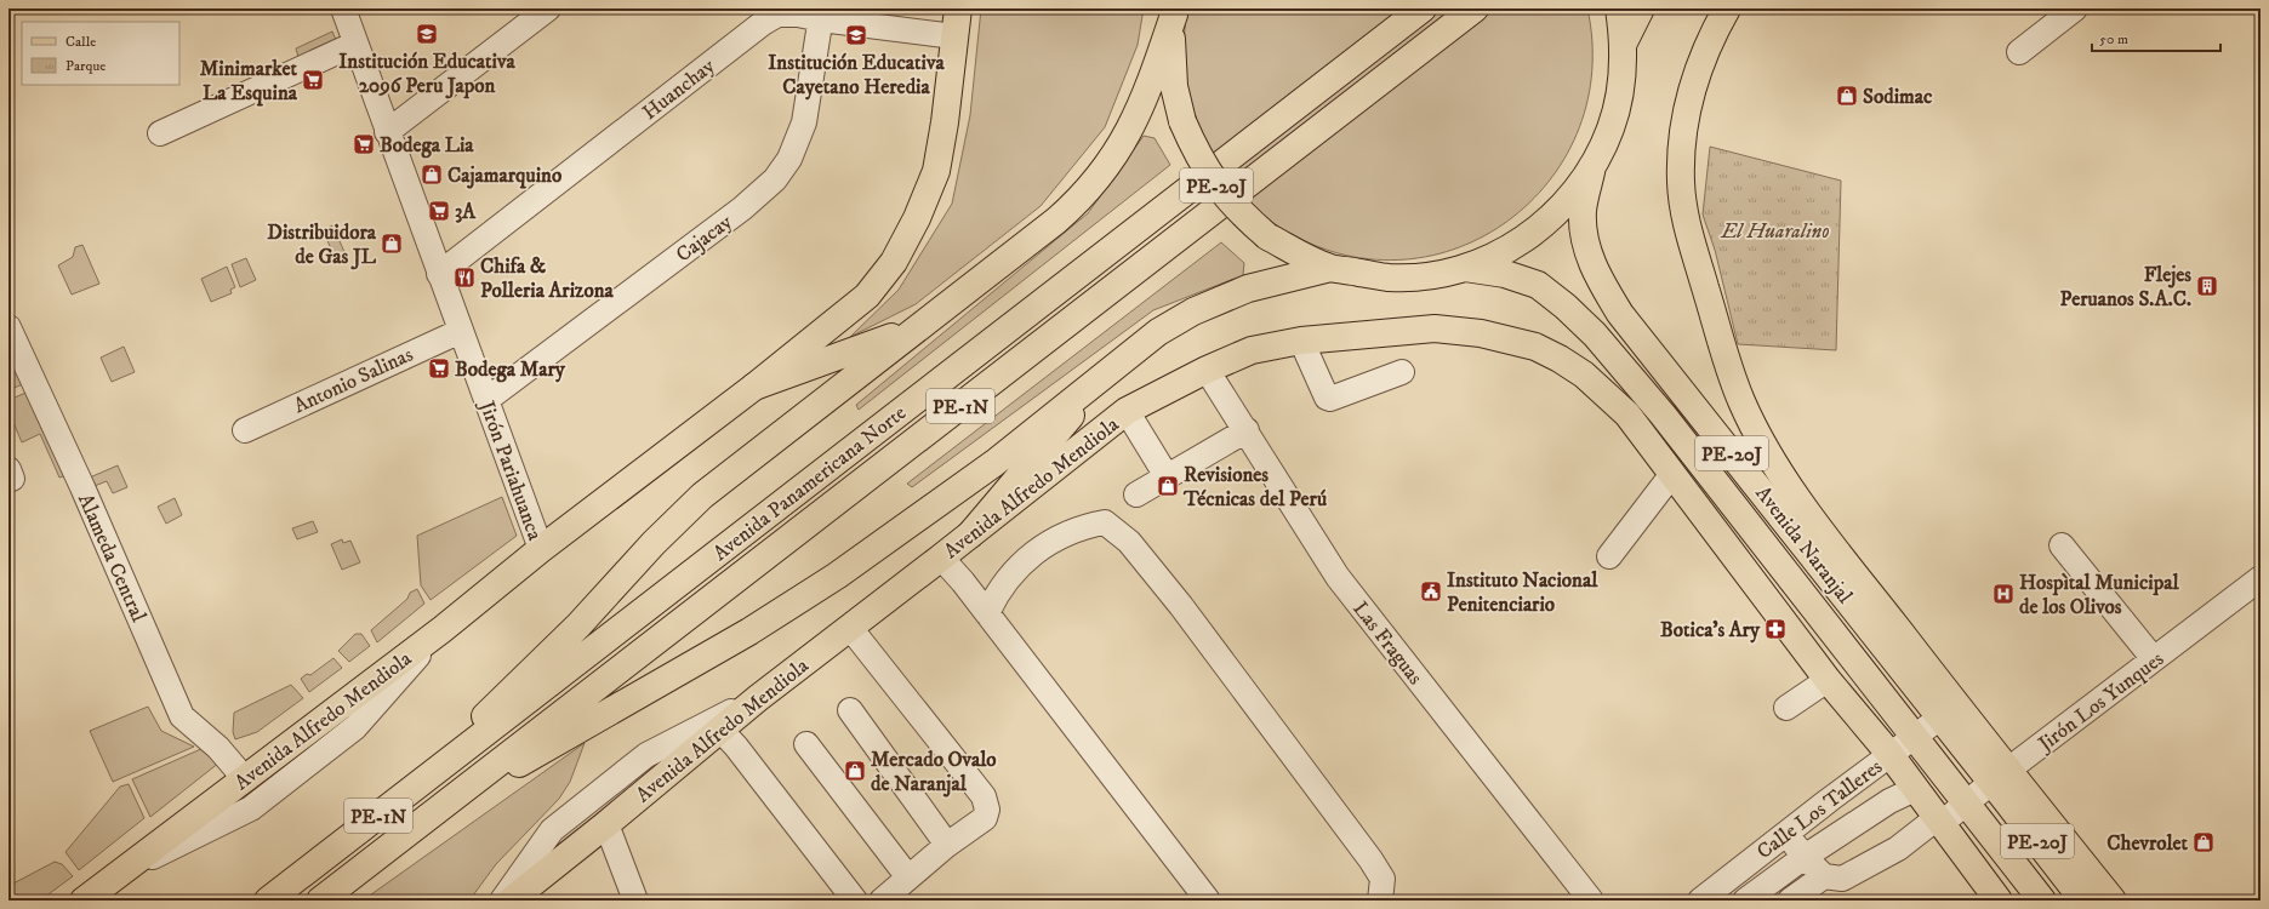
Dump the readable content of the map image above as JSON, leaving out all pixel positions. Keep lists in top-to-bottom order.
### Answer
{
  "streets": {
    "main road": [
      "PE-20J",
      "PE-1N",
      "Avenida Panamericana Norte",
      "Avenida Alfredo Mendiola",
      "Avenida Naranjal"
    ],
    "street": [
      "Huanchay",
      "Cajacay",
      "Antonio Salinas",
      "Jirón Pariahuanca",
      "Alameda Central",
      "Las Fraguas",
      "Jirón Los Yunques",
      "Calle Los Talleres"
    ]
  },
  "crossings": [
    ["Huanchay", "Cajacay"],
    ["Huanchay", "Jirón Pariahuanca"],
    ["Huanchay", "Avenida Alfredo Mendiola"],
    ["PE-20J", "Avenida Naranjal"],
    ["Cajacay", "Jirón Pariahuanca"],
    ["Antonio Salinas", "Jirón Pariahuanca"],
    ["PE-1N", "Avenida Panamericana Norte"],
    ["Jirón Pariahuanca", "Avenida Alfredo Mendiola"],
    ["Avenida Alfredo Mendiola", "Las Fraguas"],
    ["Avenida Naranjal", "Jirón Los Yunques"],
    ["Avenida Naranjal", "Calle Los Talleres"]
  ],
  "parks": ["El Huaralino"],
  "places": {
    "school or university": ["Institución Educativa 2096 Peru Japon", "Institución Educativa Cayetano Heredia"],
    "supermarket": [
      "Minimarket La Esquina",
      "Bodega Lia",
      "3A",
      "Bodega Mary"
    ],
    "shop": [
      "Sodimac",
      "Cajamarquino",
      "Distribuidora de Gas JL",
      "Revisiones Técnicas del Perú",
      "Mercado Ovalo de Naranjal",
      "Chevrolet"
    ],
    "restaurant": ["Chifa & Polleria Arizona"],
    "building": ["Flejes Peruanos S.A.C."],
    "public building": ["Instituto Nacional Penitenciario"],
    "hospital": ["Hospìtal Municipal de los Olivos"],
    "pharmacy": ["Botica's Ary"]
  },
  "legend": ["Calle", "Parque"],
  "scale_bar": "50 m"
}
